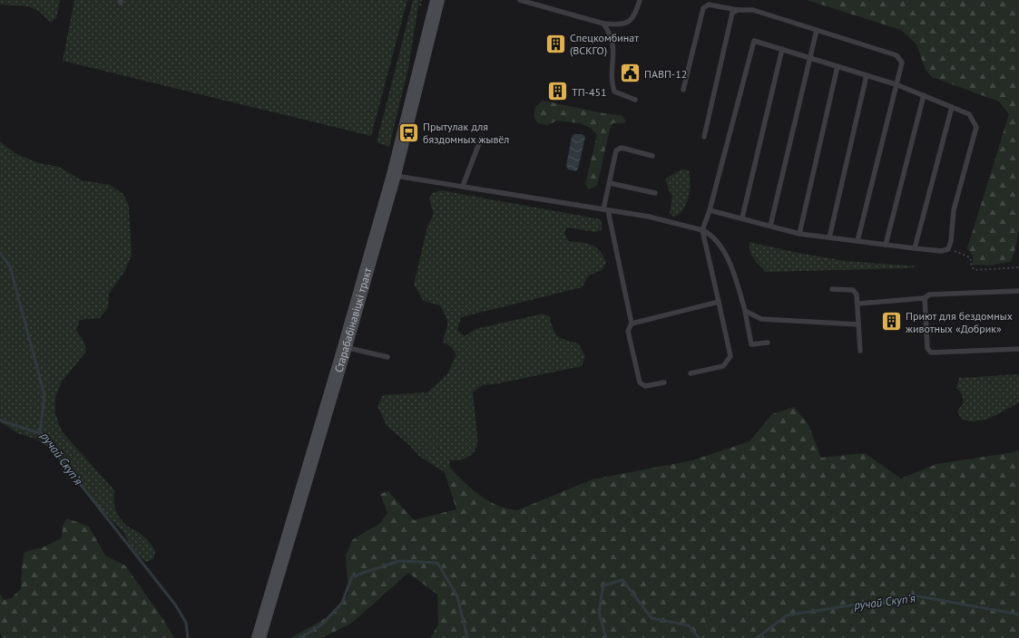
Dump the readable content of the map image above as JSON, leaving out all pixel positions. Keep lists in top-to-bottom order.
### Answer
{
  "streets": {
    "street": ["Старабабінавіцкі тракт"]
  },
  "water": ["ручай Скупʼя"],
  "places": {
    "building": ["Спецкомбинат (ВСКГО)", "ТП-451", "Приют для бездомных животных «Добрик»"],
    "public building": ["ПАВП-12"],
    "bus stop": ["Прытулак для бяздомных жывёл"]
  }
}
